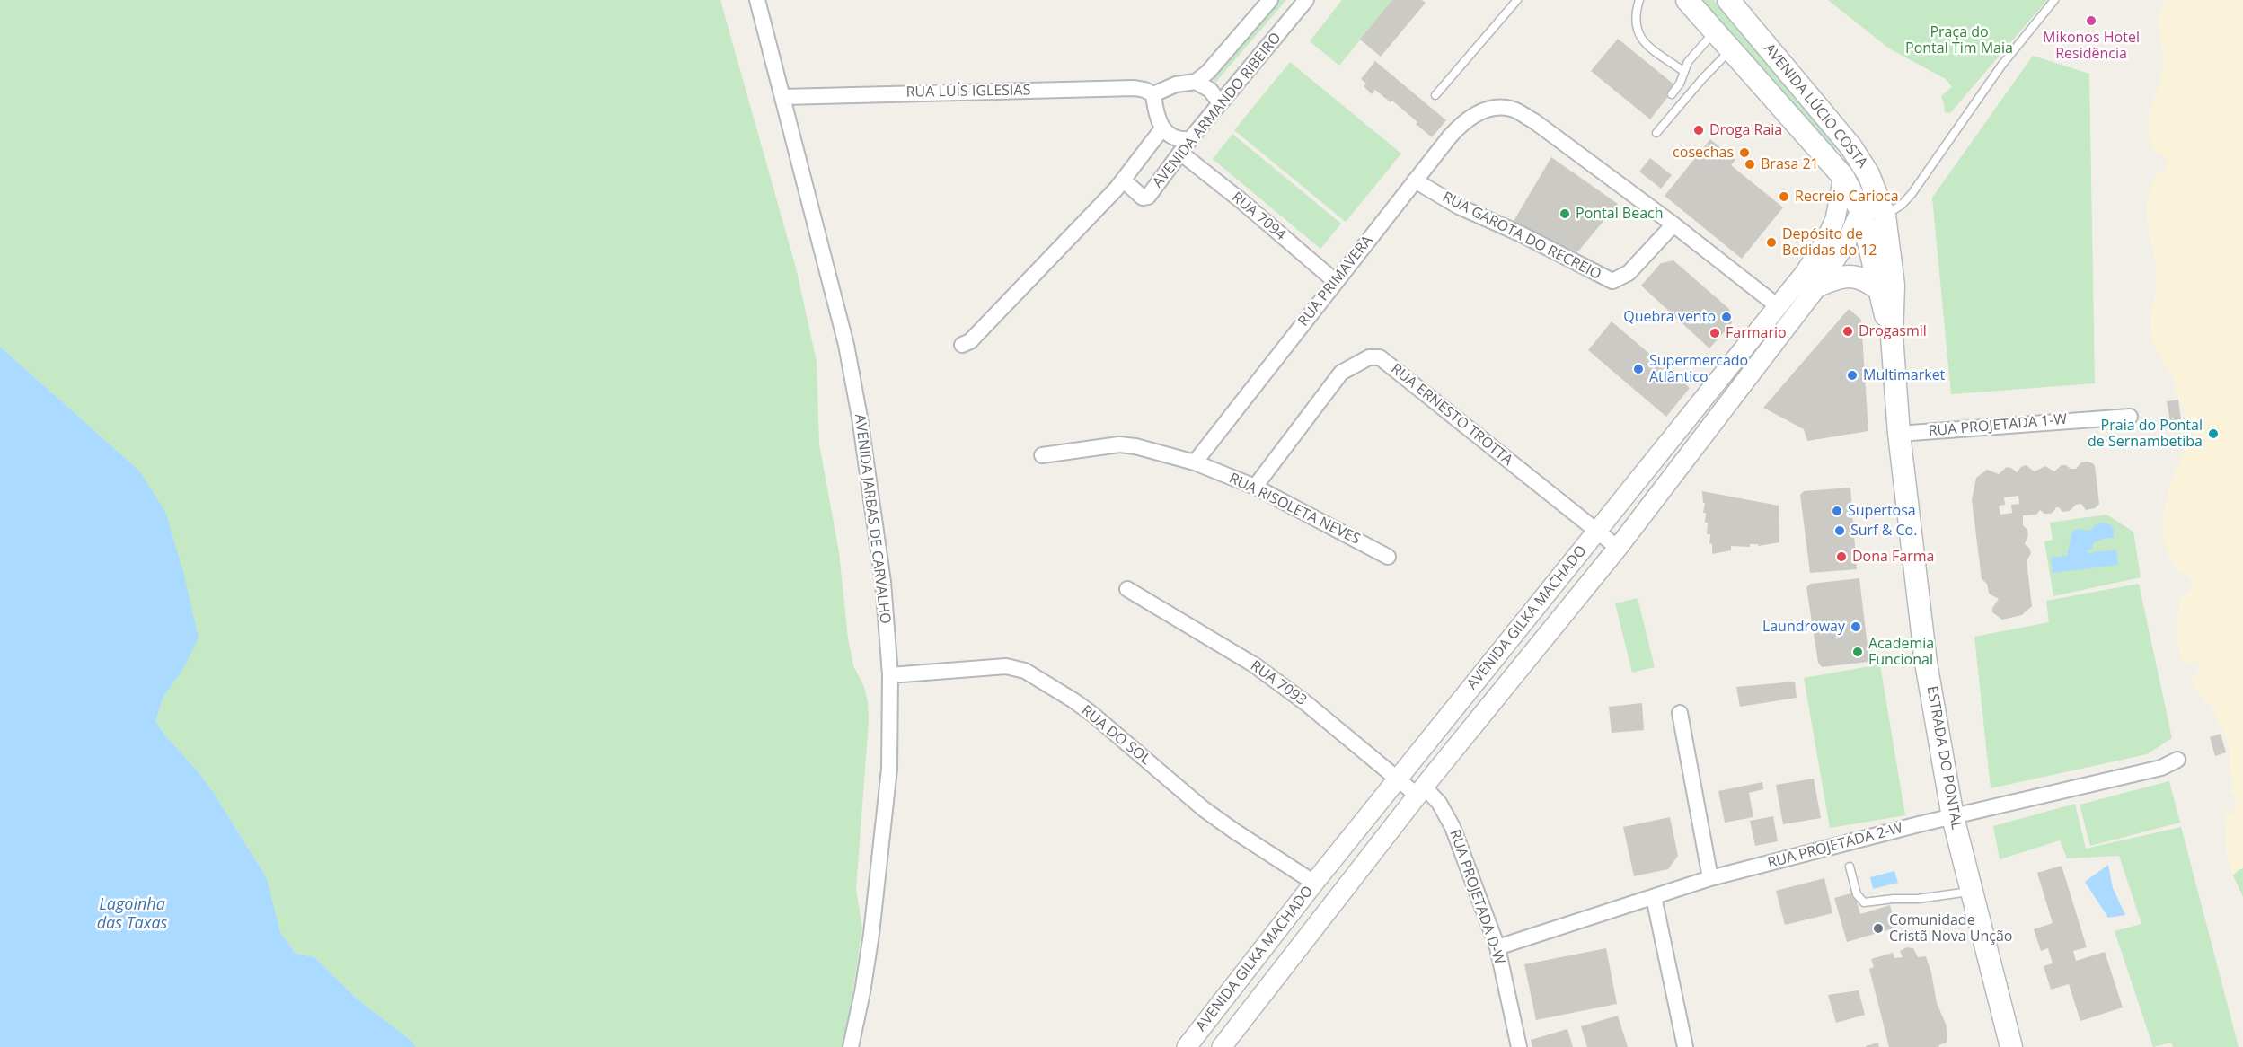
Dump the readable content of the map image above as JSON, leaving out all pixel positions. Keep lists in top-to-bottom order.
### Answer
{
  "streets": {
    "main road": ["AVENIDA LÚCIO COSTA", "ESTRADA DO PONTAL"],
    "street": [
      "RUA LUÍS IGLESIAS",
      "AVENIDA ARMANDO RIBEIRO",
      "RUA 7094",
      "RUA GAROTA DO RECREIO",
      "RUA PRIMAVERA",
      "RUA ERNESTO TROTTA",
      "RUA PROJETADA 1-W",
      "RUA RISOLETA NEVES",
      "AVENIDA JARBAS DE CARVALHO",
      "AVENIDA GILKA MACHADO",
      "RUA 7093",
      "RUA DO SOL",
      "RUA PROJETADA 2-W",
      "RUA PROJETADA D-W"
    ]
  },
  "crossings": [
    ["RUA LUÍS IGLESIAS", "AVENIDA ARMANDO RIBEIRO"],
    ["RUA LUÍS IGLESIAS", "AVENIDA JARBAS DE CARVALHO"],
    ["AVENIDA LÚCIO COSTA", "AVENIDA GILKA MACHADO"],
    ["AVENIDA LÚCIO COSTA", "ESTRADA DO PONTAL"],
    ["AVENIDA ARMANDO RIBEIRO", "RUA 7094"],
    ["RUA 7094", "RUA PRIMAVERA"],
    ["RUA GAROTA DO RECREIO", "RUA PRIMAVERA"],
    ["RUA PRIMAVERA", "RUA RISOLETA NEVES"],
    ["RUA ERNESTO TROTTA", "RUA RISOLETA NEVES"],
    ["RUA ERNESTO TROTTA", "AVENIDA GILKA MACHADO"],
    ["RUA PROJETADA 1-W", "ESTRADA DO PONTAL"],
    ["AVENIDA JARBAS DE CARVALHO", "RUA DO SOL"],
    ["AVENIDA GILKA MACHADO", "RUA 7093"],
    ["AVENIDA GILKA MACHADO", "RUA DO SOL"],
    ["AVENIDA GILKA MACHADO", "RUA PROJETADA D-W"],
    ["RUA 7093", "RUA PROJETADA D-W"],
    ["ESTRADA DO PONTAL", "RUA PROJETADA 2-W"],
    ["RUA PROJETADA 2-W", "RUA PROJETADA D-W"]
  ],
  "water": ["Lagoinha das Taxas"],
  "parks": ["Praça do Pontal Tim Maia"],
  "places": [
    "Mikonos Hotel Residência",
    "Droga Raia",
    "cosechas",
    "Brasa 21",
    "Recreio Carioca",
    "Pontal Beach",
    "Depósito de Bedidas do 12",
    "Quebra vento",
    "Drogasmil",
    "Farmario",
    "Supermercado Atlântico",
    "Multimarket",
    "Praia do Pontal de Sernambetiba",
    "Supertosa",
    "Surf & Co.",
    "Dona Farma",
    "Laundroway",
    "Academia Funcional",
    "Comunidade Cristã Nova Unção"
  ]
}
